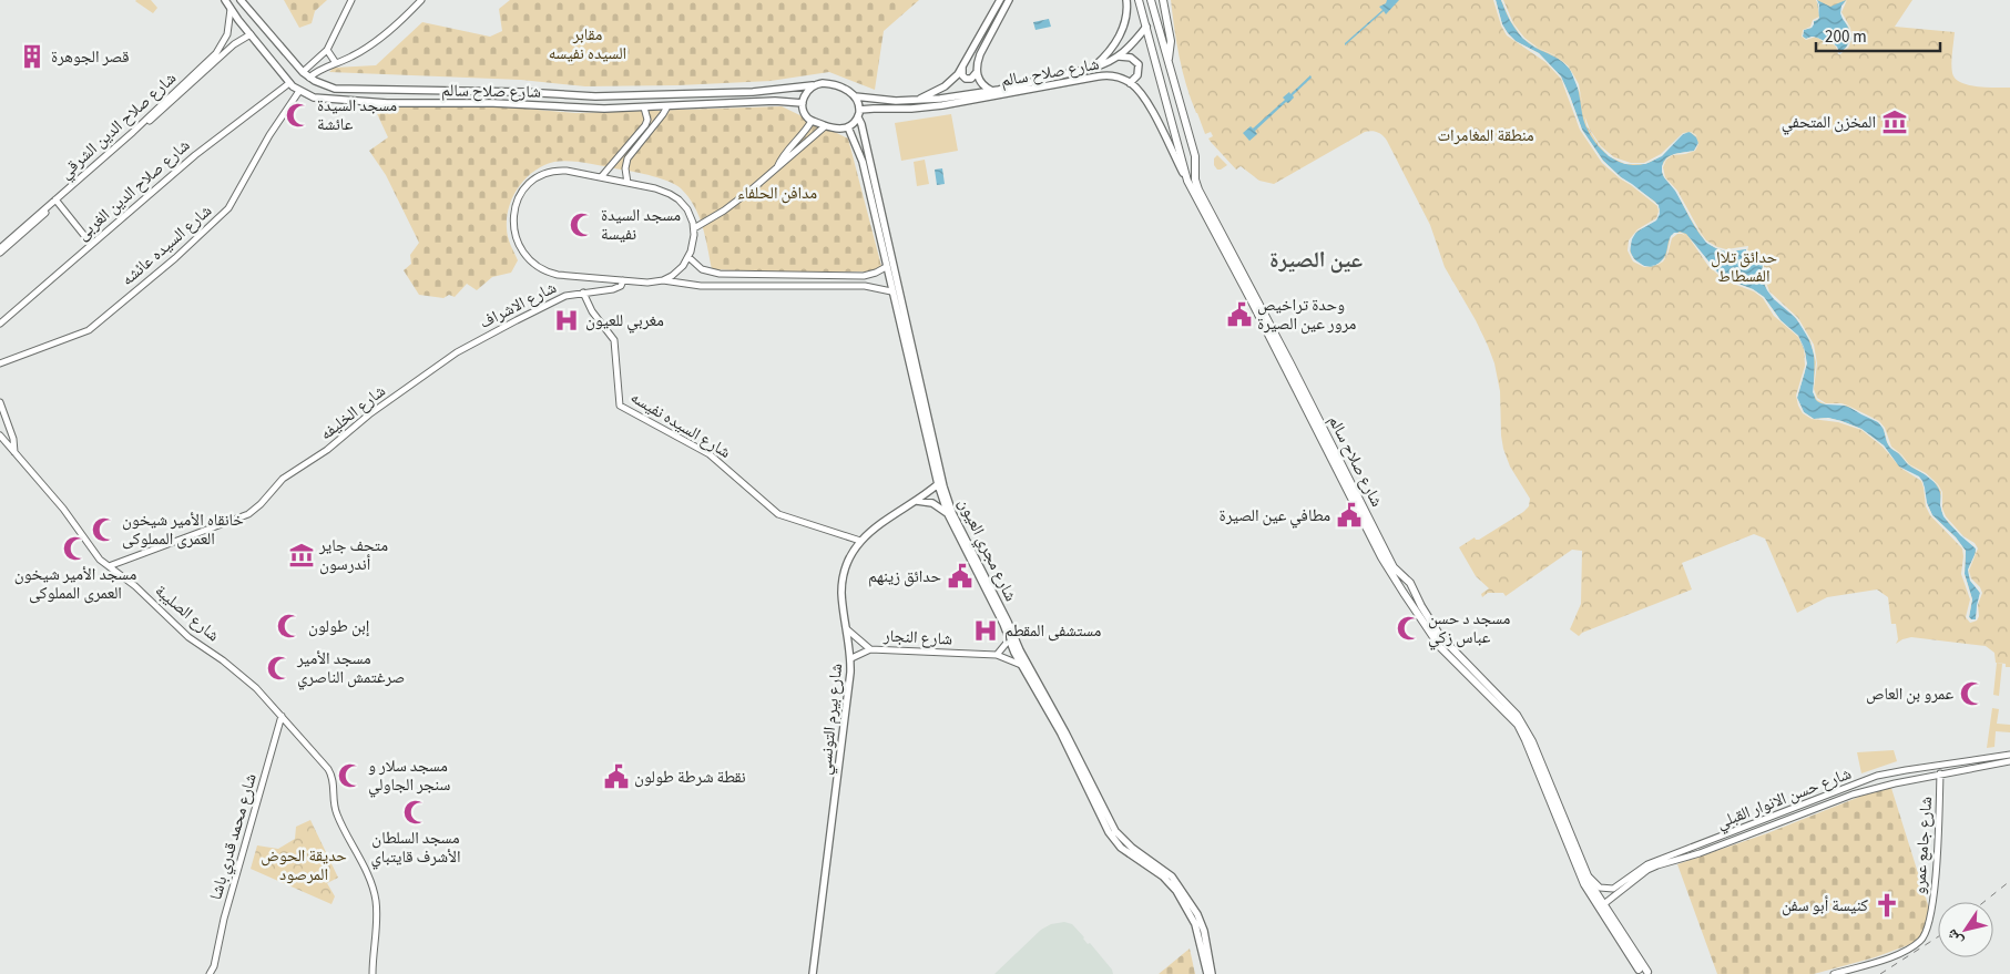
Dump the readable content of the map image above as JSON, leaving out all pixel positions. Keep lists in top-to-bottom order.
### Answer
{
  "streets": {
    "highway": ["شارع صلاح سالم"],
    "main road": ["شارع مجري العيون", "شارع بيرم التونسي"],
    "street": [
      "شارع صلاح الدين الشرقي",
      "شارع صلاح الدين الغربى",
      "شارع السيده عائشه",
      "شارع الاشراف",
      "شارع الخليفه",
      "شارع السيده نفيسه",
      "شارع الصليبة",
      "شارع النجار",
      "شارع حسن الانوار القبلي",
      "شارع محمد قدري باشا",
      "شارع جامع عمرو"
    ]
  },
  "crossings": [
    ["شارع صلاح سالم", "شارع صلاح الدين الشرقي"],
    ["شارع صلاح سالم", "شارع صلاح الدين الغربى"],
    ["شارع صلاح سالم", "شارع السيده عائشه"],
    ["شارع صلاح سالم", "شارع مجري العيون"],
    ["شارع صلاح سالم", "شارع حسن الانوار القبلي"],
    ["شارع الاشراف", "شارع الخليفه"],
    ["شارع الاشراف", "شارع السيده نفيسه"],
    ["شارع الخليفه", "شارع الصليبة"],
    ["شارع السيده نفيسه", "شارع بيرم التونسي"],
    ["شارع مجري العيون", "شارع النجار"],
    ["شارع مجري العيون", "شارع بيرم التونسي"],
    ["شارع الصليبة", "شارع محمد قدري باشا"],
    ["شارع النجار", "شارع بيرم التونسي"],
    ["شارع حسن الانوار القبلي", "شارع جامع عمرو"]
  ],
  "districts": ["عين الصيرة"],
  "parks": [
    "مقابر السيده نفيسه",
    "منطقة المغامرات",
    "مدافن الحلفاء",
    "حدائق تلال الفسطاط",
    "حديقة الحوض المرصود"
  ],
  "places": {
    "building": ["قصر الجوهرة"],
    "mosque": [
      "مسجد السيدة عائشة",
      "مسجد السيدة نفيسة",
      "خانقاه الأمير شيخون العمرى المملوكى",
      "مسجد الأمير شيخون العمرى المملوكى",
      "إبن طولون",
      "مسجد د حسن عباس زكي",
      "مسجد الأمير صرغتمش الناصري",
      "عمرو بن العاص",
      "مسجد سلار و سنجر الجاولي",
      "مسجد السلطان الأشرف قايتباي"
    ],
    "museum": ["المخزن المتحفي", "متحف جاير أندرسون"],
    "public building": [
      "وحدة تراخيص مرور عين الصيرة",
      "مطافي عين الصيرة",
      "حدائق زينهم",
      "نقطة شرطة طولون"
    ],
    "hospital": ["مغربي للعيون", "مستشفى المقطم"],
    "church": ["كنيسة أبو سفن"]
  },
  "scale_bar": "200 m",
  "north": "bottom left"
}
